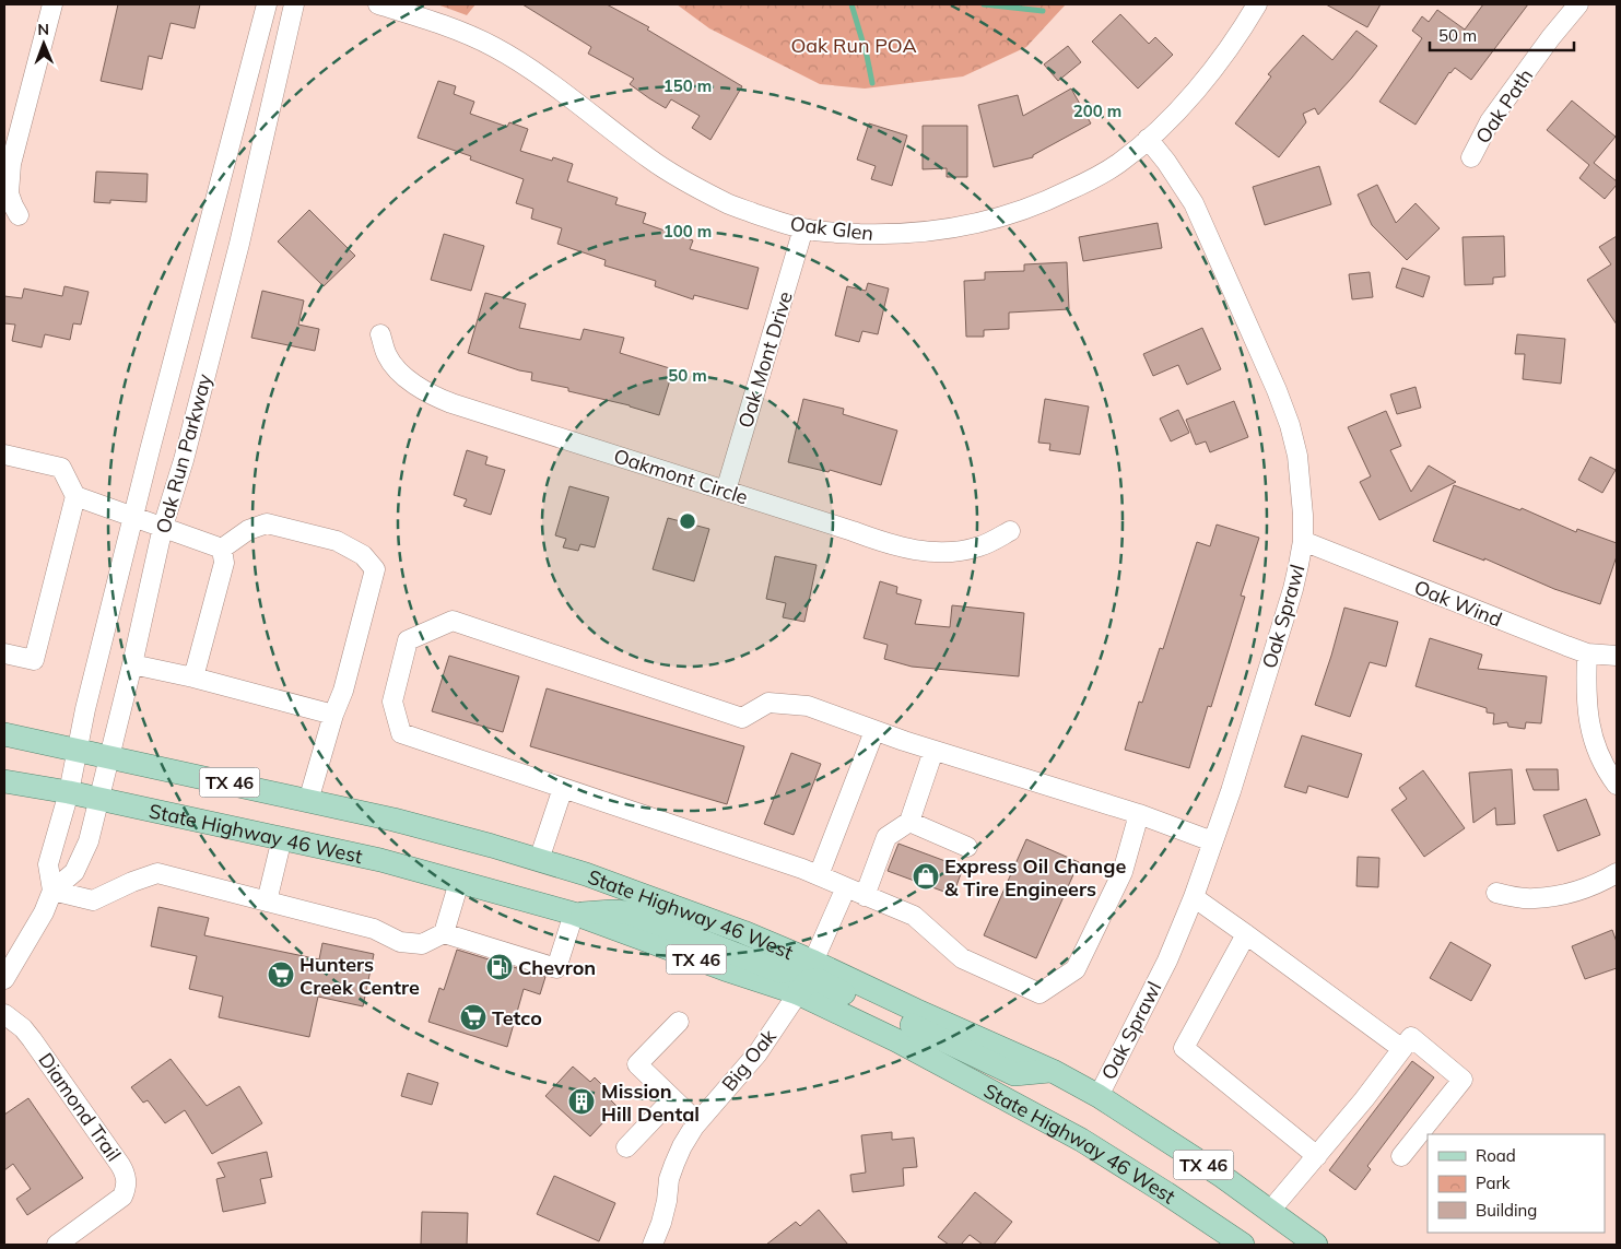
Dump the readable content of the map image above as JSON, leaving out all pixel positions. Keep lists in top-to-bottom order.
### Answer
{
  "streets": {
    "main road": ["TX 46", "State Highway 46 West"],
    "street": [
      "Oak Path",
      "Oak Glen",
      "Oak Mont Drive",
      "Oak Run Parkway",
      "Oakmont Circle",
      "Oak Wind",
      "Oak Sprawl",
      "Big Oak",
      "Diamond Trail"
    ]
  },
  "crossings": [
    ["Oak Glen", "Oak Mont Drive"],
    ["Oak Glen", "Oak Sprawl"],
    ["Oak Mont Drive", "Oakmont Circle"],
    ["Oak Run Parkway", "State Highway 46 West"],
    ["Oak Wind", "Oak Sprawl"],
    ["Oak Sprawl", "State Highway 46 West"],
    ["State Highway 46 West", "Big Oak"]
  ],
  "parks": ["Oak Run POA"],
  "places": {
    "shop": ["Express Oil Change & Tire Engineers"],
    "fuel station": ["Chevron"],
    "supermarket": ["Hunters Creek Centre", "Tetco"],
    "building": ["Mission Hill Dental"]
  },
  "legend": ["Road", "Park", "Building"],
  "scale_bar": "50 m",
  "north": "top",
  "rings": [
    "150 m",
    "200 m",
    "100 m",
    "50 m"
  ]
}
